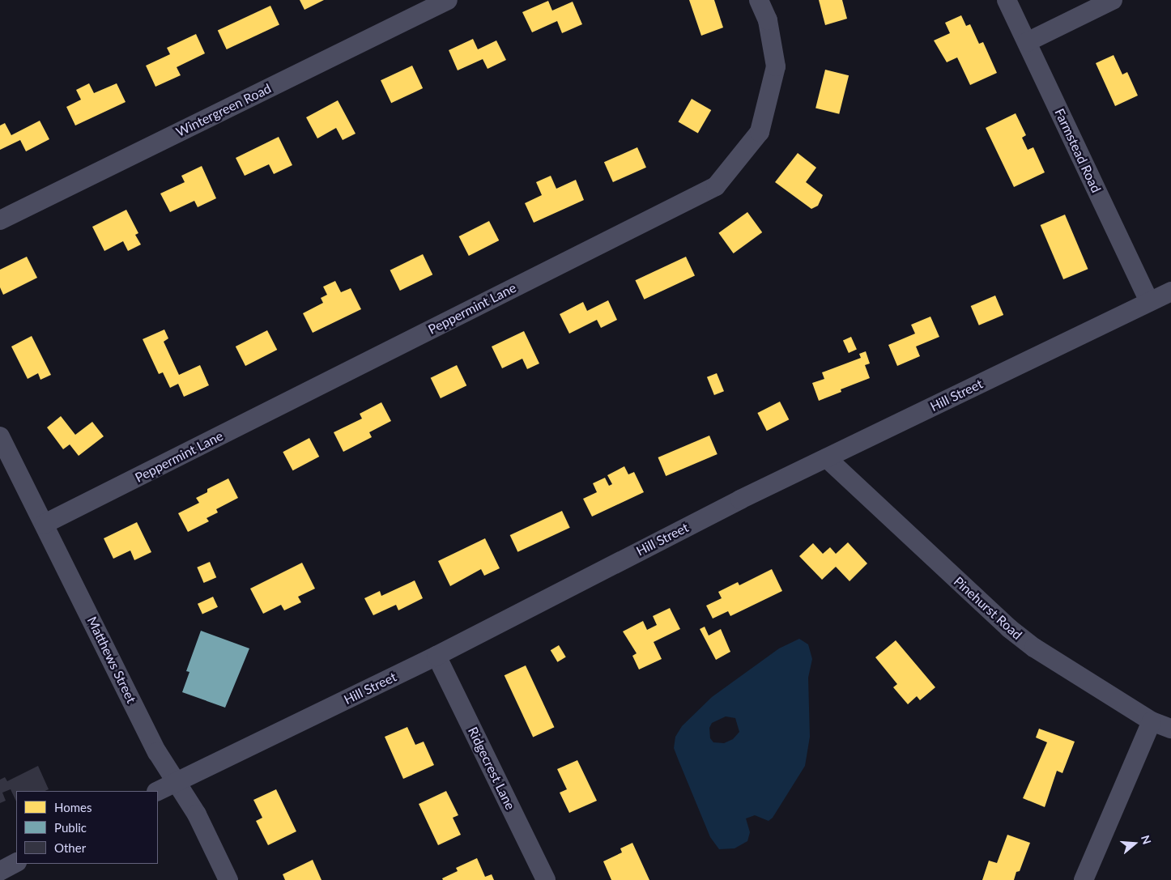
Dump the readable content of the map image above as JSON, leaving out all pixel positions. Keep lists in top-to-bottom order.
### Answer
{
  "streets": {
    "street": [
      "Wintergreen Road",
      "Farmstead Road",
      "Peppermint Lane",
      "Hill Street",
      "Pinehurst Road",
      "Matthews Street",
      "Ridgecrest Lane"
    ]
  },
  "crossings": [
    ["Farmstead Road", "Hill Street"],
    ["Peppermint Lane", "Matthews Street"],
    ["Hill Street", "Pinehurst Road"],
    ["Hill Street", "Matthews Street"],
    ["Hill Street", "Ridgecrest Lane"]
  ],
  "legend": ["Homes", "Public", "Other"],
  "north": "right"
}
